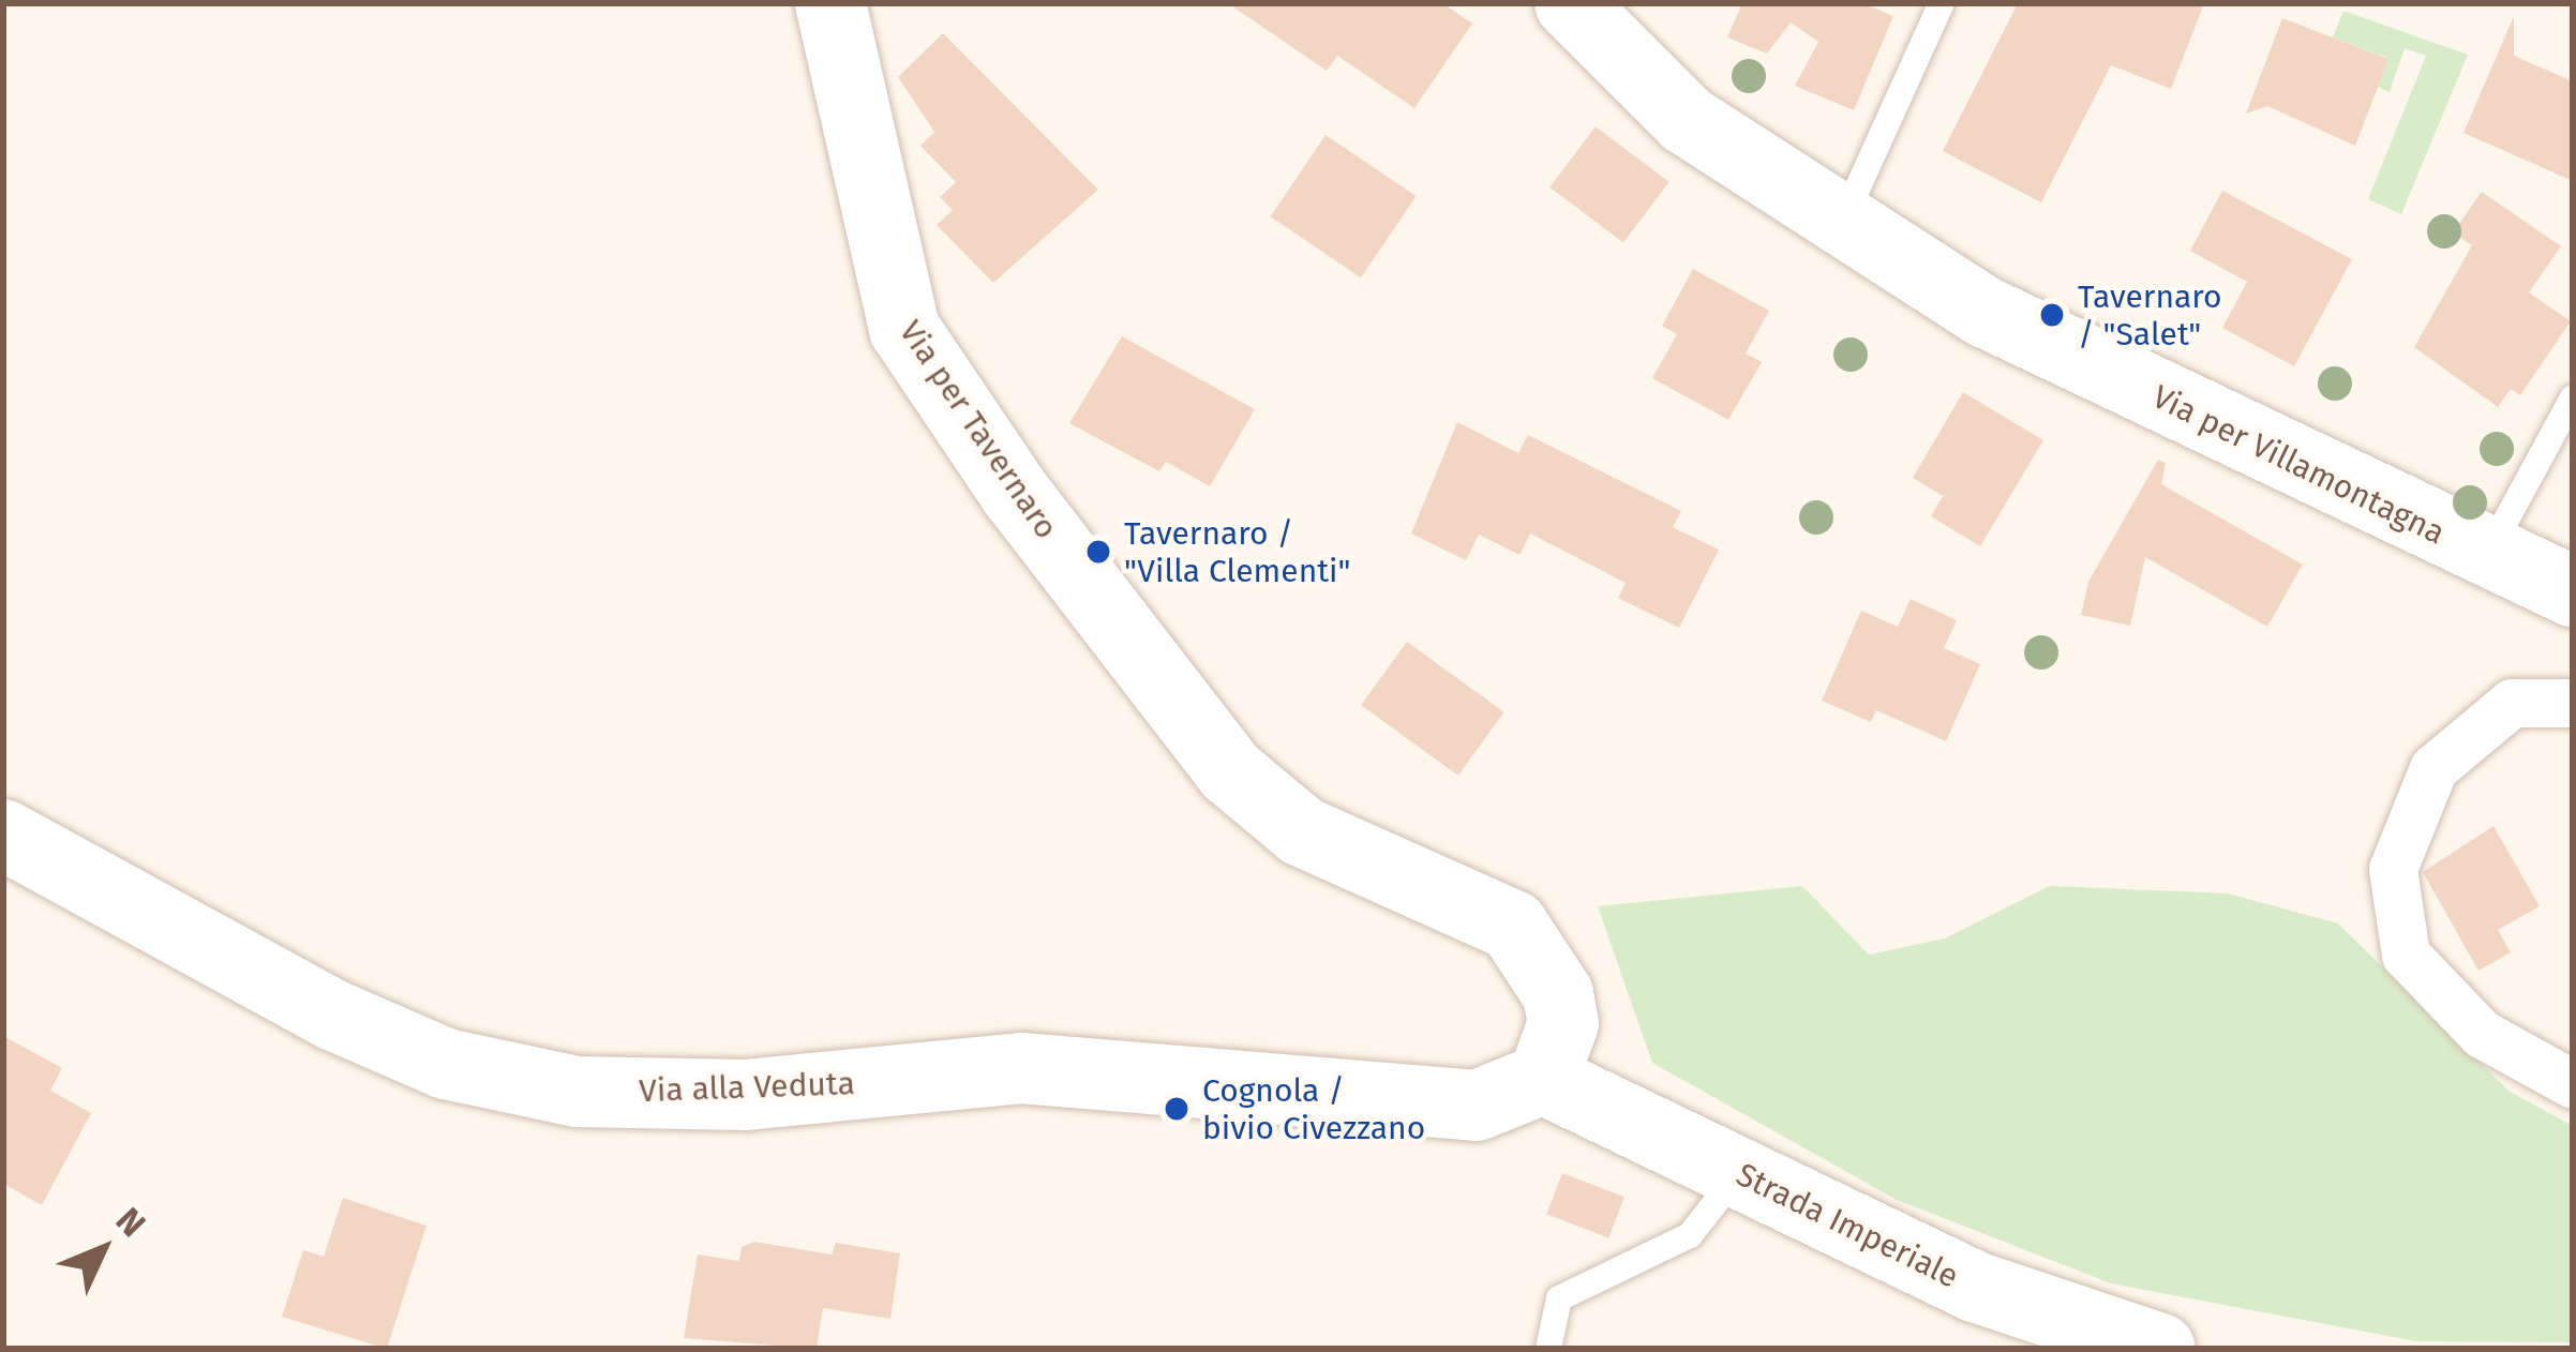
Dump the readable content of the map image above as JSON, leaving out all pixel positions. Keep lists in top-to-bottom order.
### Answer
{
  "streets": {
    "street": [
      "Via per Tavernaro",
      "Via per Villamontagna",
      "Via alla Veduta",
      "Strada Imperiale"
    ]
  },
  "crossings": [
    ["Via per Tavernaro", "Via alla Veduta"],
    ["Via per Tavernaro", "Strada Imperiale"],
    ["Via alla Veduta", "Strada Imperiale"]
  ],
  "places": ["Tavernaro / \"Salet\"", "Tavernaro / \"Villa Clementi\"", "Cognola / bivio Civezzano"],
  "north": "top right"
}
